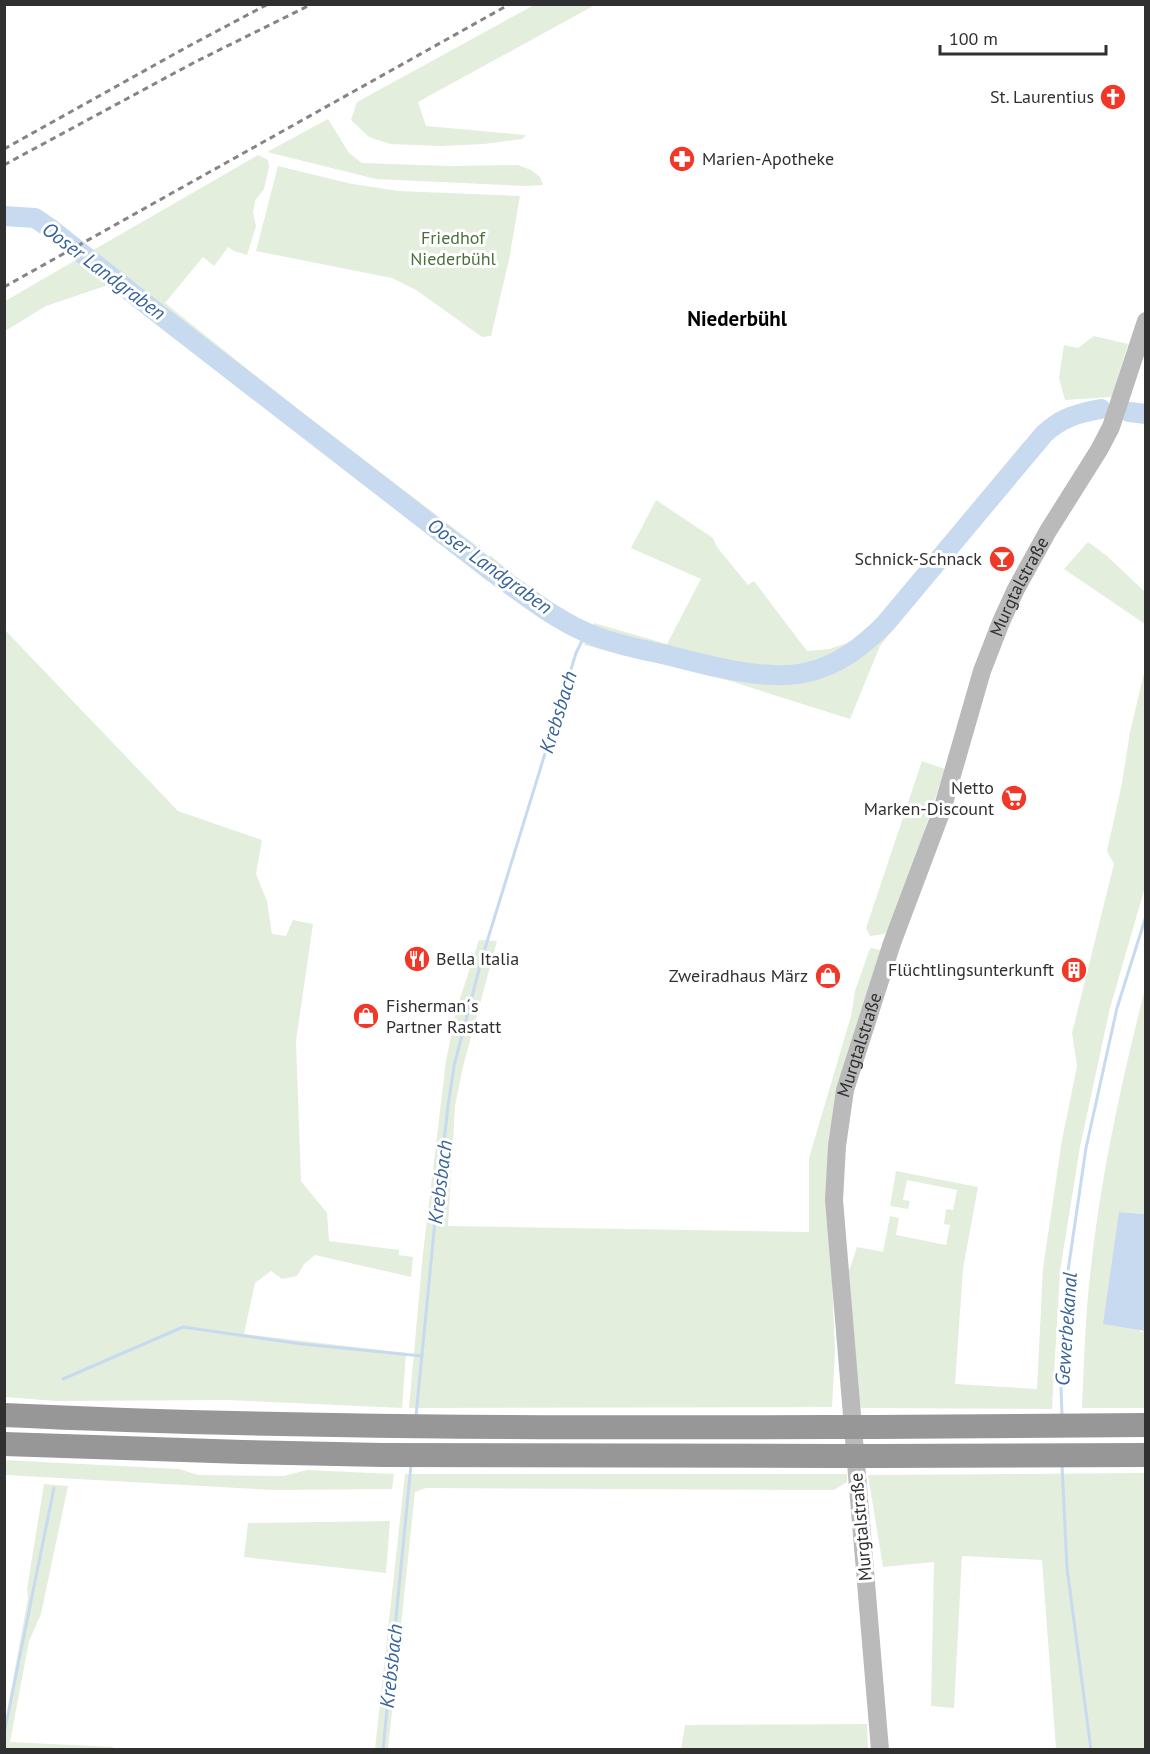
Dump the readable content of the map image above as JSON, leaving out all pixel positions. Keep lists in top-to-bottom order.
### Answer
{
  "streets": {
    "main road": ["Murgtalstraße"]
  },
  "districts": ["Niederbühl"],
  "water": ["Ooser Landgraben", "Krebsbach", "Gewerbekanal"],
  "parks": ["Friedhof Niederbühl"],
  "places": {
    "church": ["St. Laurentius"],
    "pharmacy": ["Marien-Apotheke"],
    "bar": ["Schnick-Schnack"],
    "supermarket": ["Netto Marken-Discount"],
    "restaurant": ["Bella Italia"],
    "building": ["Flüchtlingsunterkunft"],
    "shop": ["Zweiradhaus März", "Fisherman´s Partner Rastatt"]
  },
  "scale_bar": "100 m"
}
